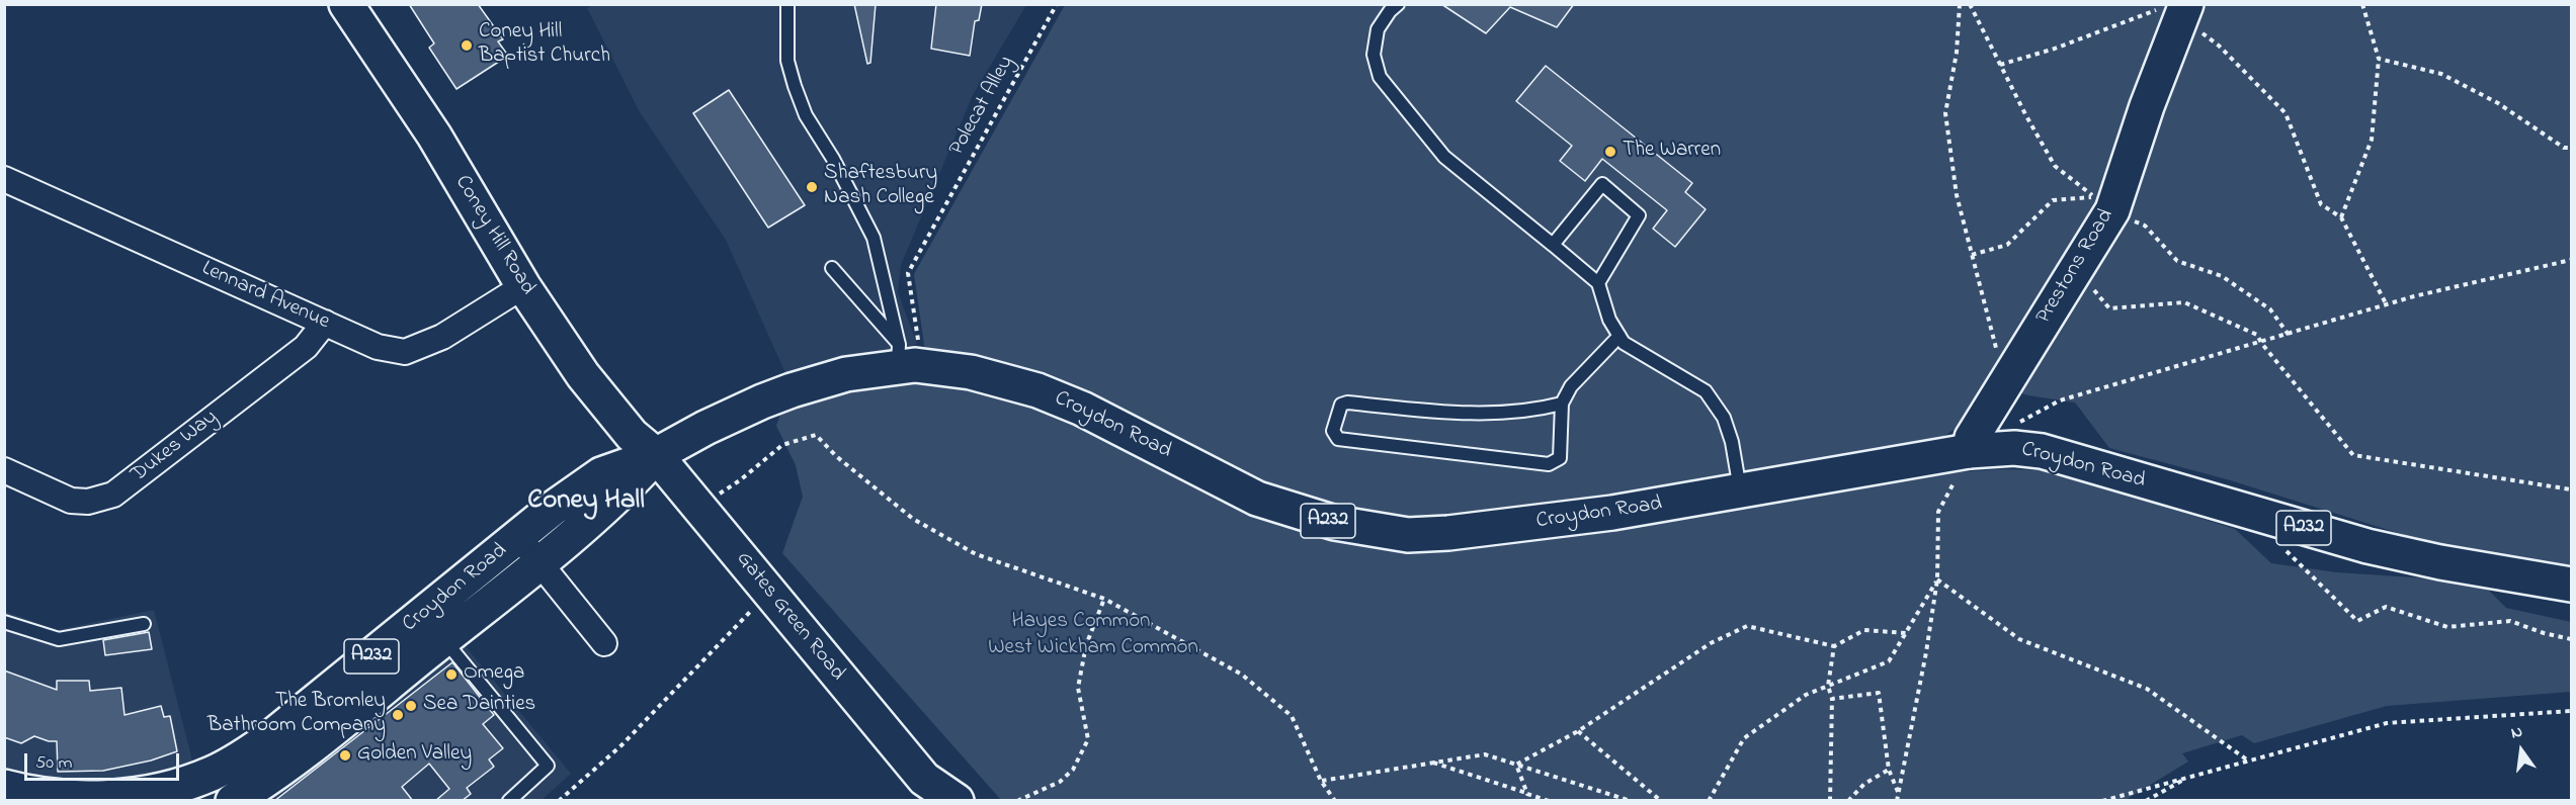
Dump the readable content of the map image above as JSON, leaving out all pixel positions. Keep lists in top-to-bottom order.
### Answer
{
  "streets": {
    "main road": [
      "Coney Hill Road",
      "Prestons Road",
      "Croydon Road",
      "A232",
      "Gates Green Road"
    ],
    "street": ["Lennard Avenue", "Dukes Way"],
    "path": ["Polecat Alley"]
  },
  "crossings": [
    ["Polecat Alley", "Croydon Road"],
    ["Coney Hill Road", "Lennard Avenue"],
    ["Coney Hill Road", "Croydon Road"],
    ["Coney Hill Road", "Gates Green Road"],
    ["Prestons Road", "Croydon Road"],
    ["Lennard Avenue", "Dukes Way"],
    ["Croydon Road", "Gates Green Road"]
  ],
  "districts": ["Coney Hall"],
  "parks": ["Hayes Common", "West Wickham Common"],
  "places": [
    "Coney Hill Baptist Church",
    "The Warren",
    "Shaftesbury Nash College",
    "Omega",
    "Sea Dainties",
    "The Bromley Bathroom Company",
    "Golden Valley"
  ],
  "scale_bar": "50 m",
  "north": "top"
}
